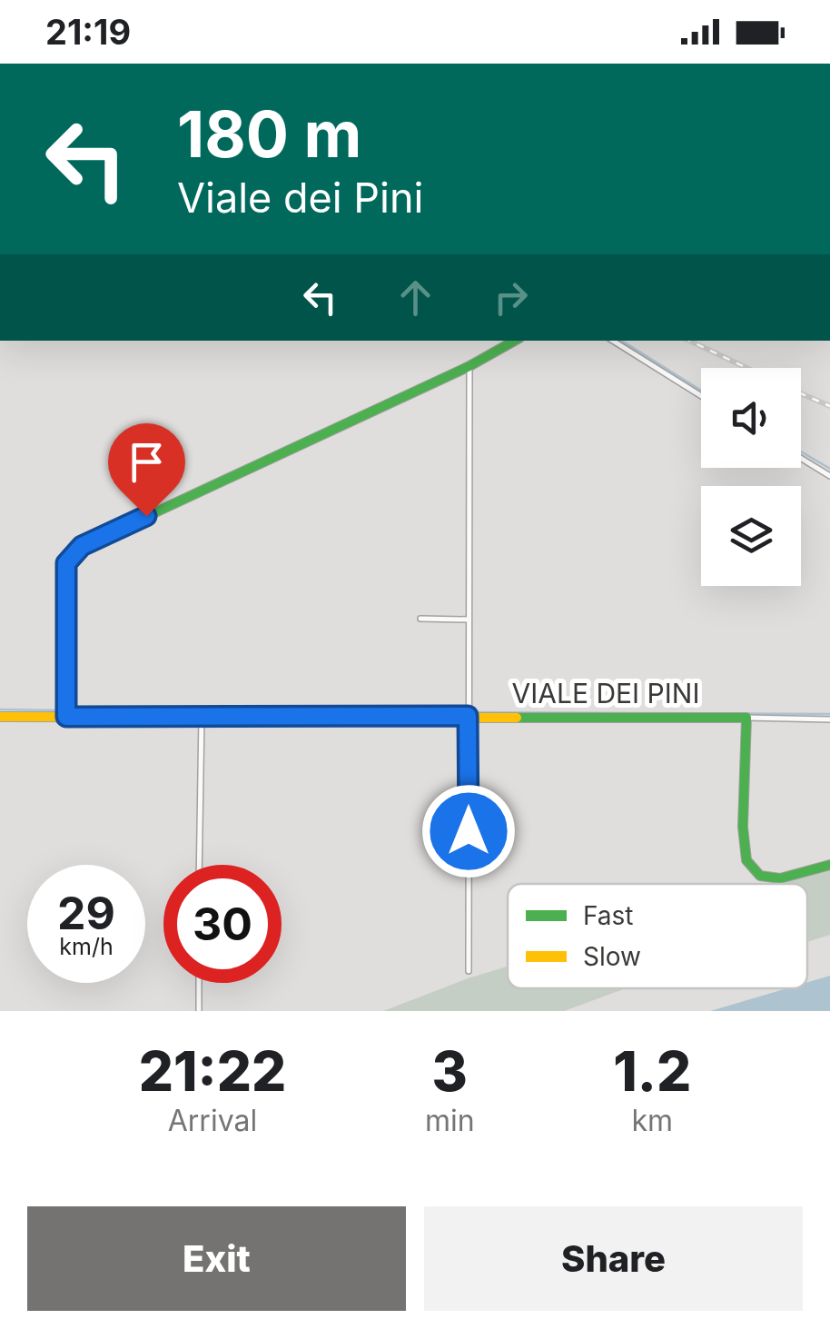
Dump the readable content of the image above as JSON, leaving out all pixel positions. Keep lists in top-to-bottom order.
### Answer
{
  "streets": {
    "street": ["VIALE DEI PINI"]
  },
  "legend": ["Fast", "Slow"],
  "page": {
    "status": "21:19",
    "turn": ["180 m", "Viale dei Pini"],
    "speed": "29 km/h",
    "limit": "30",
    "eta": [
      "21:22",
      "Arrival",
      "3",
      "min",
      "1.2",
      "km"
    ],
    "buttons": ["Exit", "Share"]
  }
}
